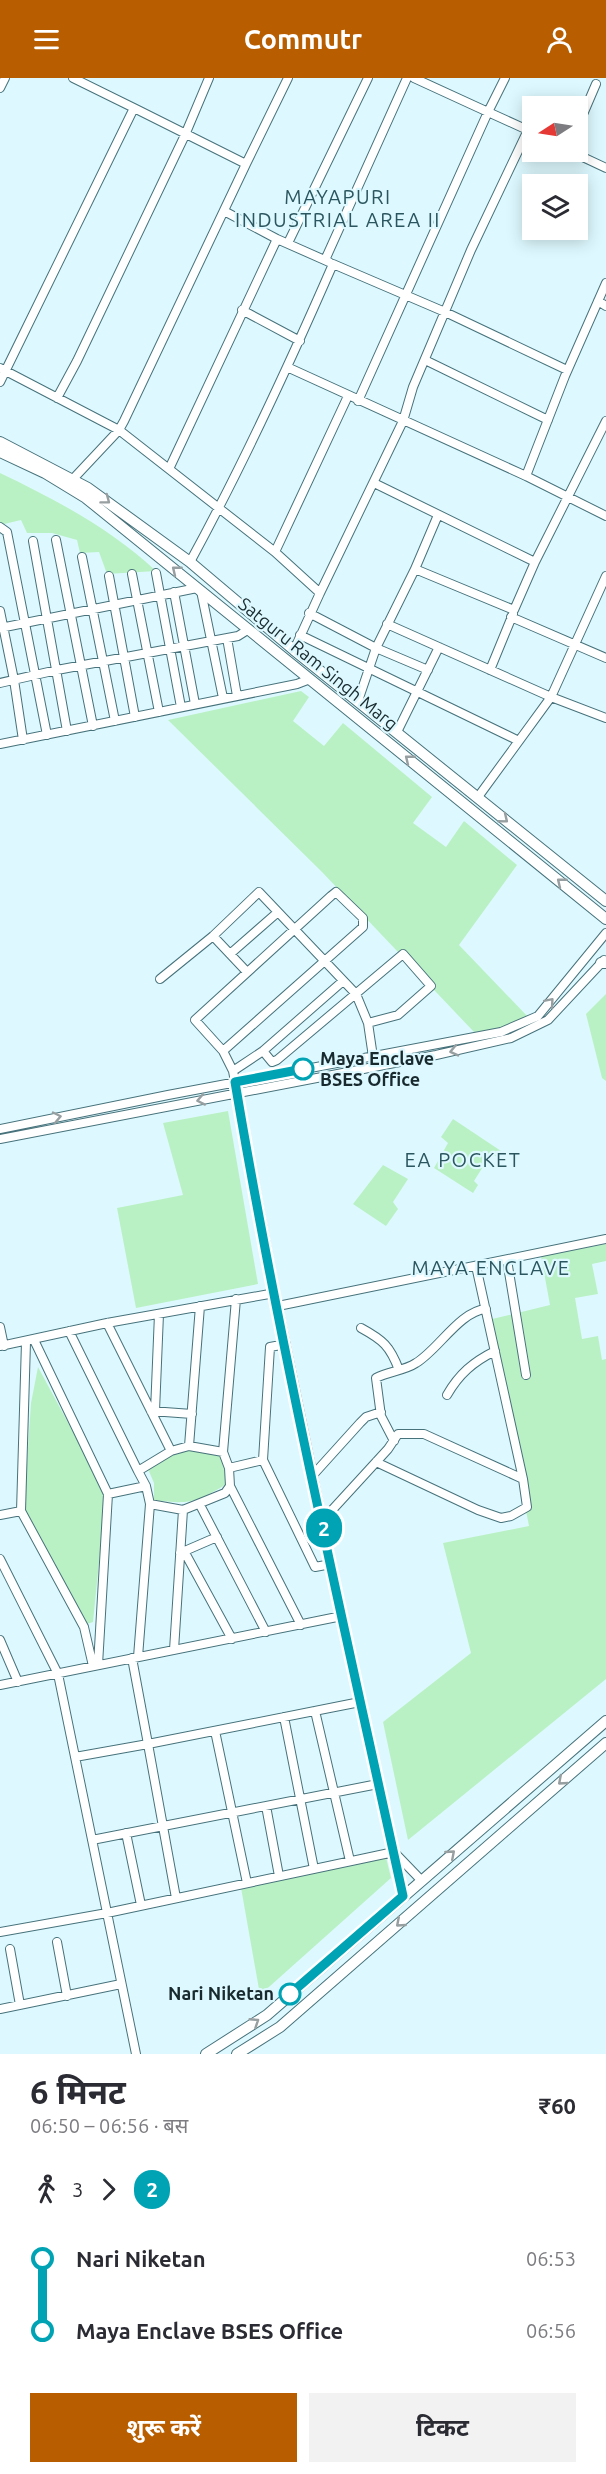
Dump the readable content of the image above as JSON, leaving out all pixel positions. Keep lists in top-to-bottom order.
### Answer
{
  "streets": {
    "main road": ["Satguru Ram Singh Marg"]
  },
  "districts": ["MAYAPURI INDUSTRIAL AREA II", "EA POCKET", "MAYA ENCLAVE"],
  "places": ["Maya Enclave BSES Office", "Nari Niketan"],
  "lines": ["bus line 2"],
  "north": "left",
  "page": {
    "header": "Commutr",
    "on_map": "2",
    "heading": ["6 मिनट", "06:50 – 06:56 · बस", "₹60"],
    "legs": ["3", "2"],
    "list": [
      {
        "name": "Nari Niketan",
        "value": "06:53"
      },
      {
        "name": "Maya Enclave BSES Office",
        "value": "06:56"
      }
    ],
    "buttons": ["शुरू करें", "टिकट"]
  }
}
